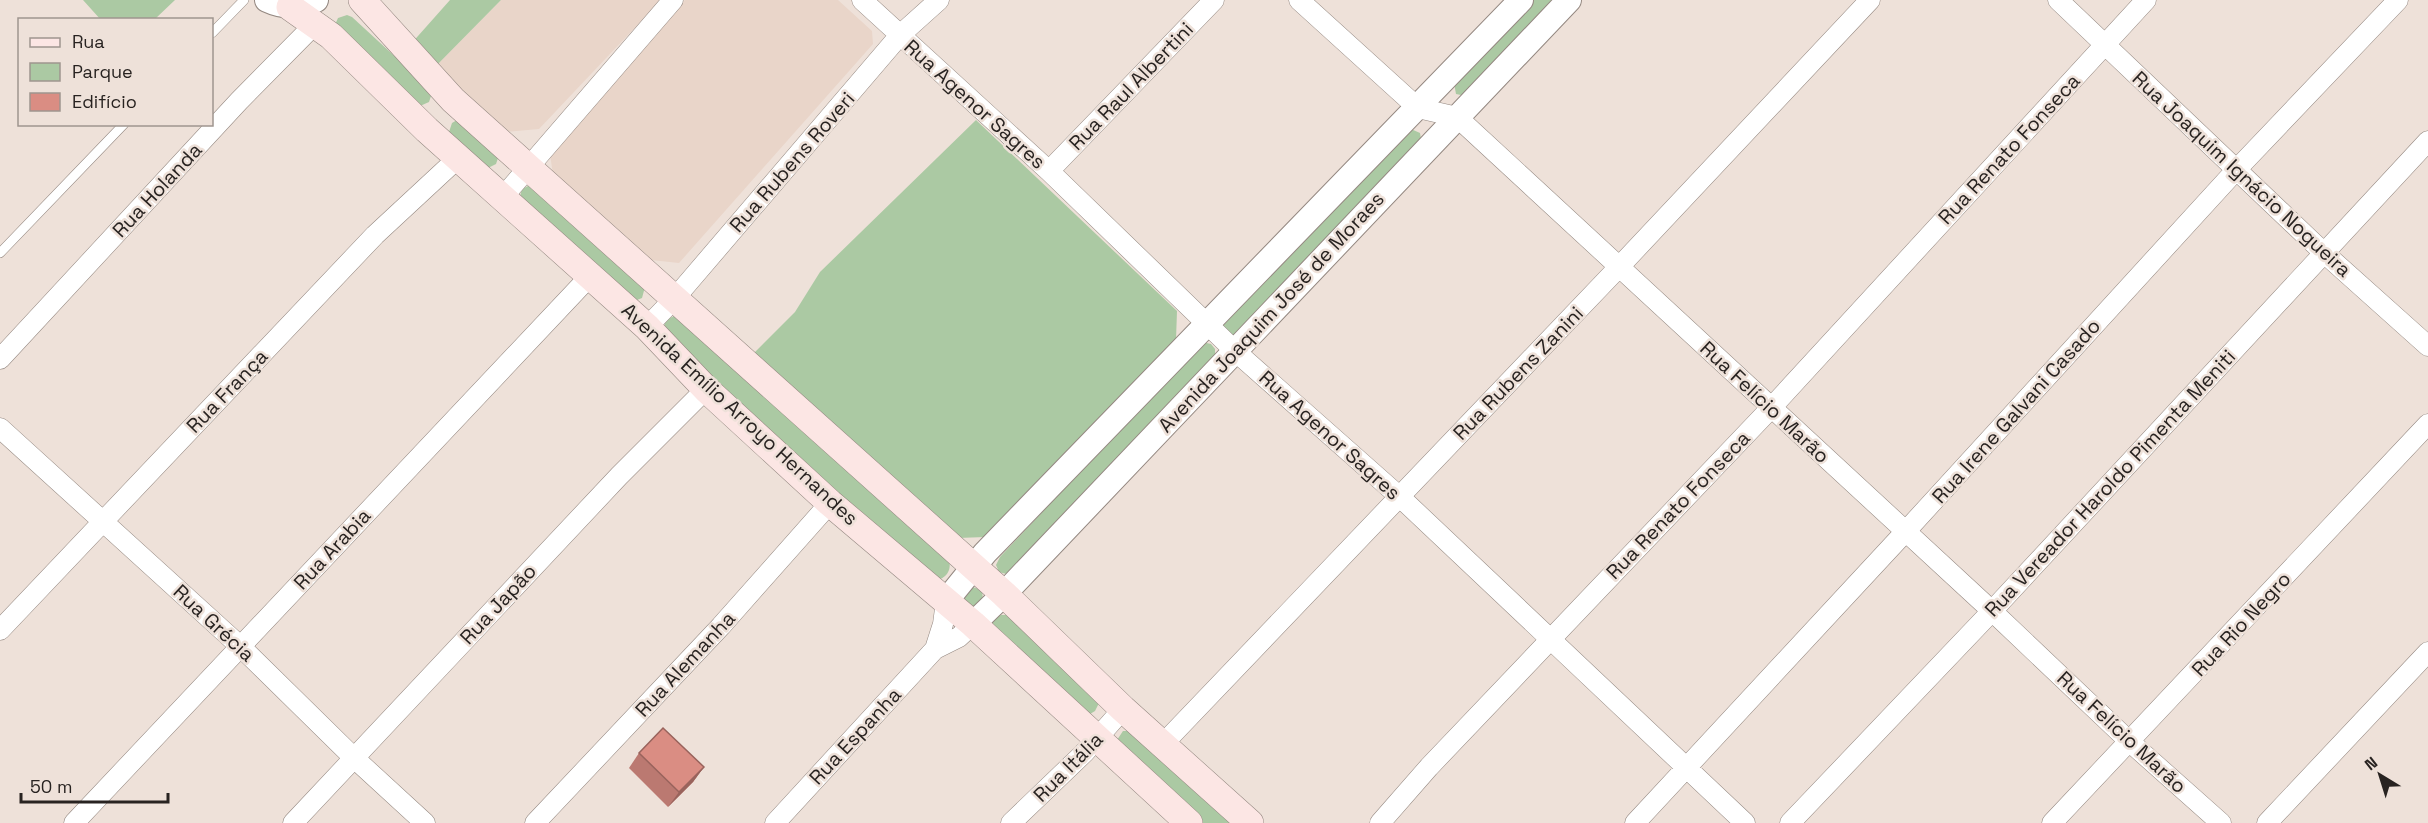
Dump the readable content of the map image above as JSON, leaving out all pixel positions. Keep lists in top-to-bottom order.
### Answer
{
  "streets": {
    "main road": ["Avenida Emílio Arroyo Hernandes"],
    "street": [
      "Rua Raul Albertini",
      "Rua Agenor Sagres",
      "Rua Renato Fonseca",
      "Rua Rubens Roveri",
      "Rua Joaquim Ignácio Nogueira",
      "Rua Holanda",
      "Avenida Joaquim José de Moraes",
      "Rua Rubens Zanini",
      "Rua França",
      "Rua Felício Marão",
      "Rua Irene Galvani Casado",
      "Rua Vereador Haroldo Pimenta Meniti",
      "Rua Arabia",
      "Rua Japão",
      "Rua Grécia",
      "Rua Rio Negro",
      "Rua Alemanha",
      "Rua Espanha",
      "Rua Itália"
    ]
  },
  "crossings": [
    ["Rua Raul Albertini", "Rua Agenor Sagres"],
    ["Rua Agenor Sagres", "Rua Renato Fonseca"],
    ["Rua Agenor Sagres", "Rua Rubens Roveri"],
    ["Rua Agenor Sagres", "Avenida Joaquim José de Moraes"],
    ["Rua Agenor Sagres", "Rua Rubens Zanini"],
    ["Rua Agenor Sagres", "Rua Irene Galvani Casado"],
    ["Rua Renato Fonseca", "Rua Joaquim Ignácio Nogueira"],
    ["Rua Renato Fonseca", "Rua Felício Marão"],
    ["Rua Rubens Roveri", "Avenida Emílio Arroyo Hernandes"],
    ["Rua Joaquim Ignácio Nogueira", "Rua Irene Galvani Casado"],
    ["Rua Joaquim Ignácio Nogueira", "Rua Vereador Haroldo Pimenta Meniti"],
    ["Rua Holanda", "Avenida Emílio Arroyo Hernandes"],
    ["Avenida Joaquim José de Moraes", "Rua Felício Marão"],
    ["Avenida Joaquim José de Moraes", "Avenida Emílio Arroyo Hernandes"],
    ["Avenida Joaquim José de Moraes", "Rua Espanha"],
    ["Rua Rubens Zanini", "Rua Felício Marão"],
    ["Rua Rubens Zanini", "Avenida Emílio Arroyo Hernandes"],
    ["Rua França", "Avenida Emílio Arroyo Hernandes"],
    ["Rua França", "Rua Grécia"],
    ["Rua Felício Marão", "Rua Irene Galvani Casado"],
    ["Rua Felício Marão", "Rua Vereador Haroldo Pimenta Meniti"],
    ["Rua Felício Marão", "Rua Rio Negro"],
    ["Avenida Emílio Arroyo Hernandes", "Rua Arabia"],
    ["Avenida Emílio Arroyo Hernandes", "Rua Japão"],
    ["Avenida Emílio Arroyo Hernandes", "Rua Alemanha"],
    ["Avenida Emílio Arroyo Hernandes", "Rua Espanha"],
    ["Avenida Emílio Arroyo Hernandes", "Rua Itália"],
    ["Rua Arabia", "Rua Grécia"],
    ["Rua Japão", "Rua Grécia"]
  ],
  "legend": ["Rua", "Parque", "Edifício"],
  "scale_bar": "50 m",
  "north": "top left"
}
